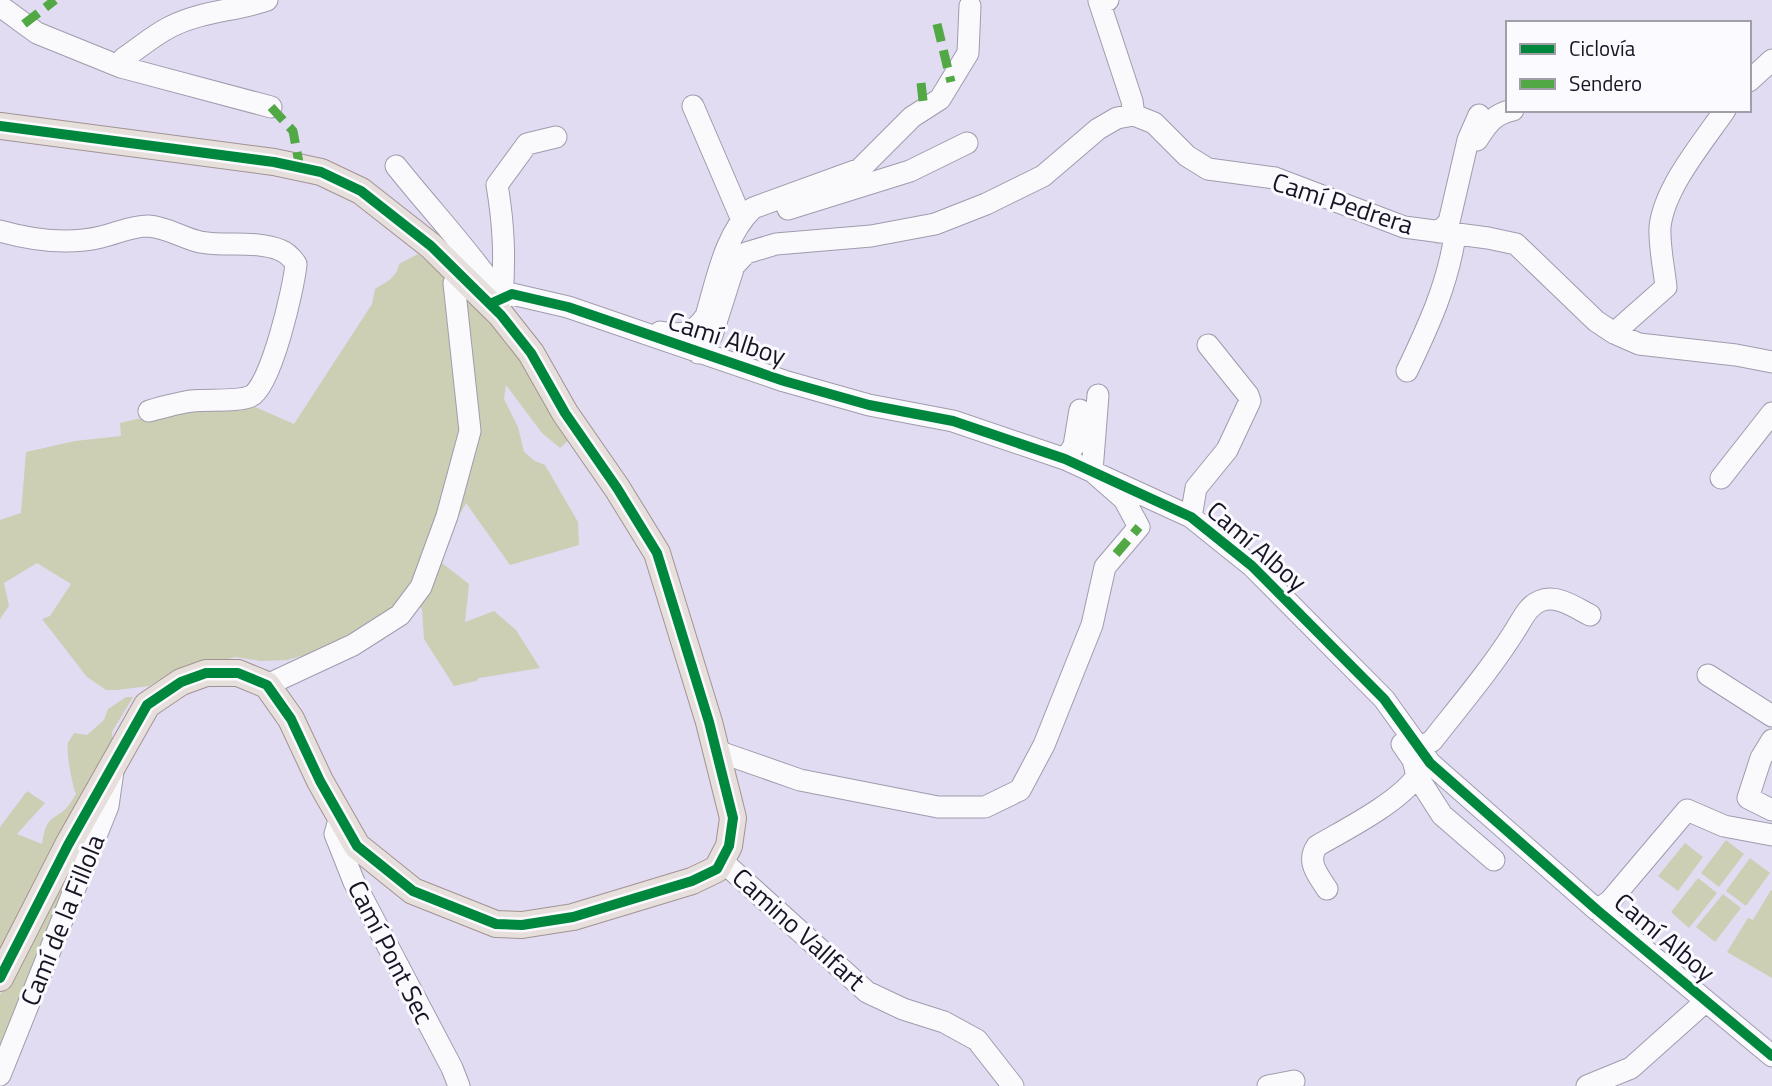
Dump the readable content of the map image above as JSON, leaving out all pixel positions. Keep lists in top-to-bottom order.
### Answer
{
  "streets": {
    "street": [
      "Camí Pedrera",
      "Camí Alboy",
      "Camí de la Fillola",
      "Camino Vallfart",
      "Camí Pont Sec"
    ]
  },
  "legend": ["Ciclovía", "Sendero"]
}
